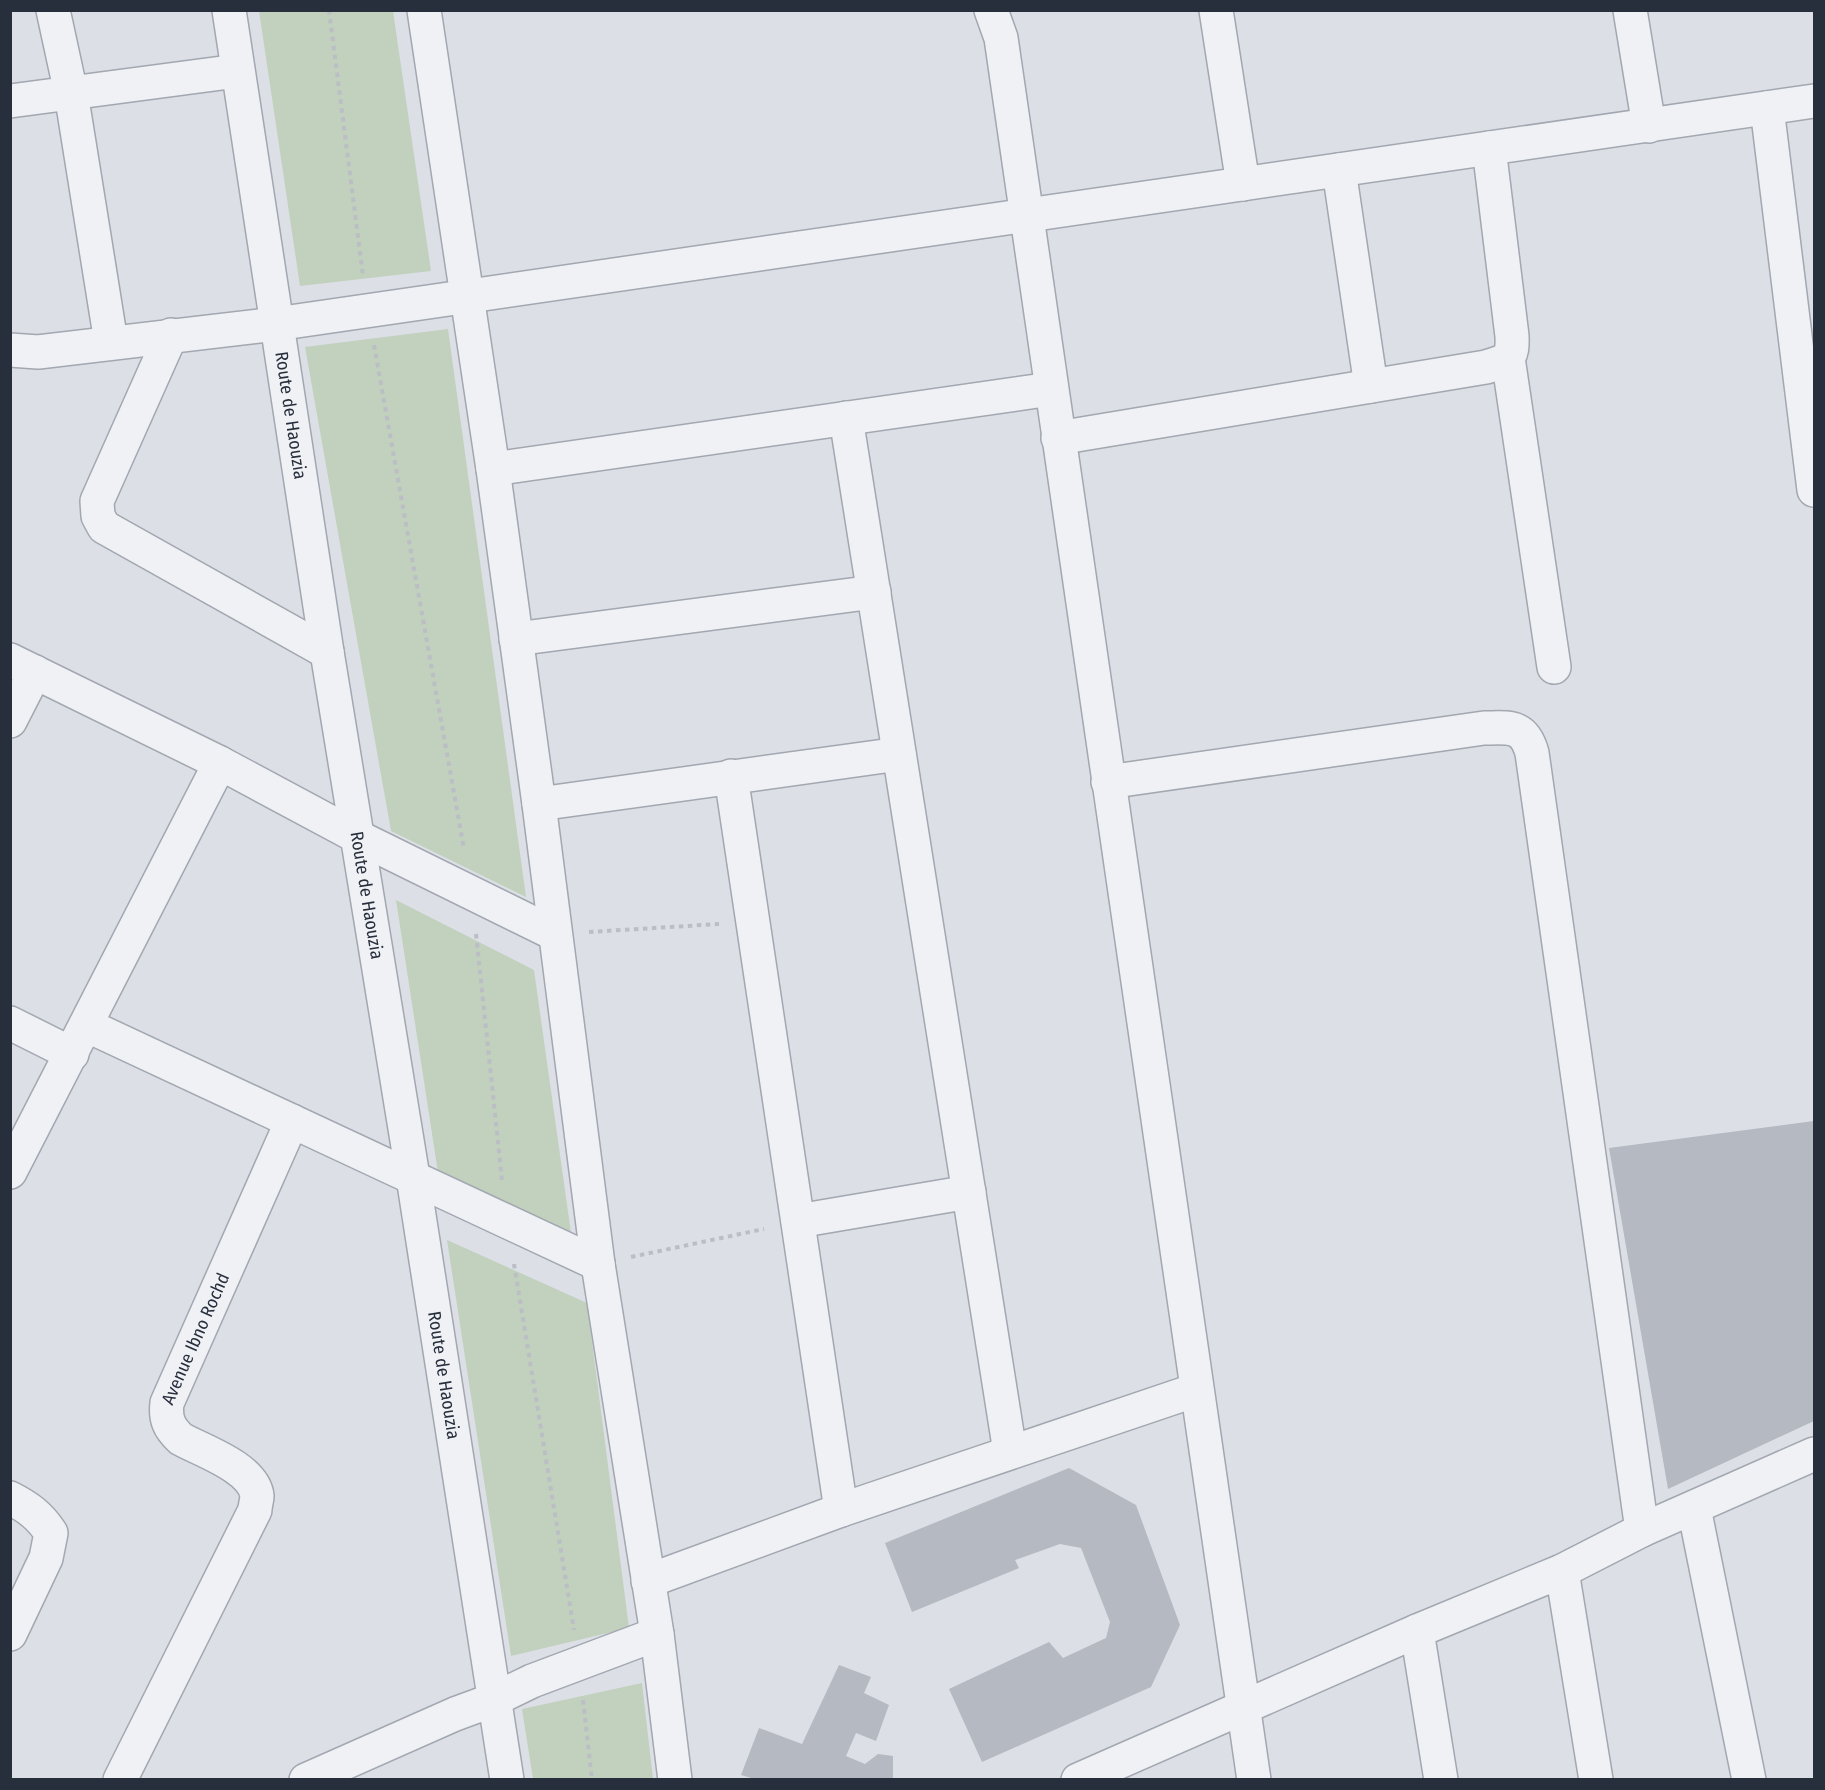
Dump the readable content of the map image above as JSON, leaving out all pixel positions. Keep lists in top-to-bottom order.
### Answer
{
  "streets": {
    "street": ["Route de Haouzia", "Avenue Ibno Rochd"]
  }
}
